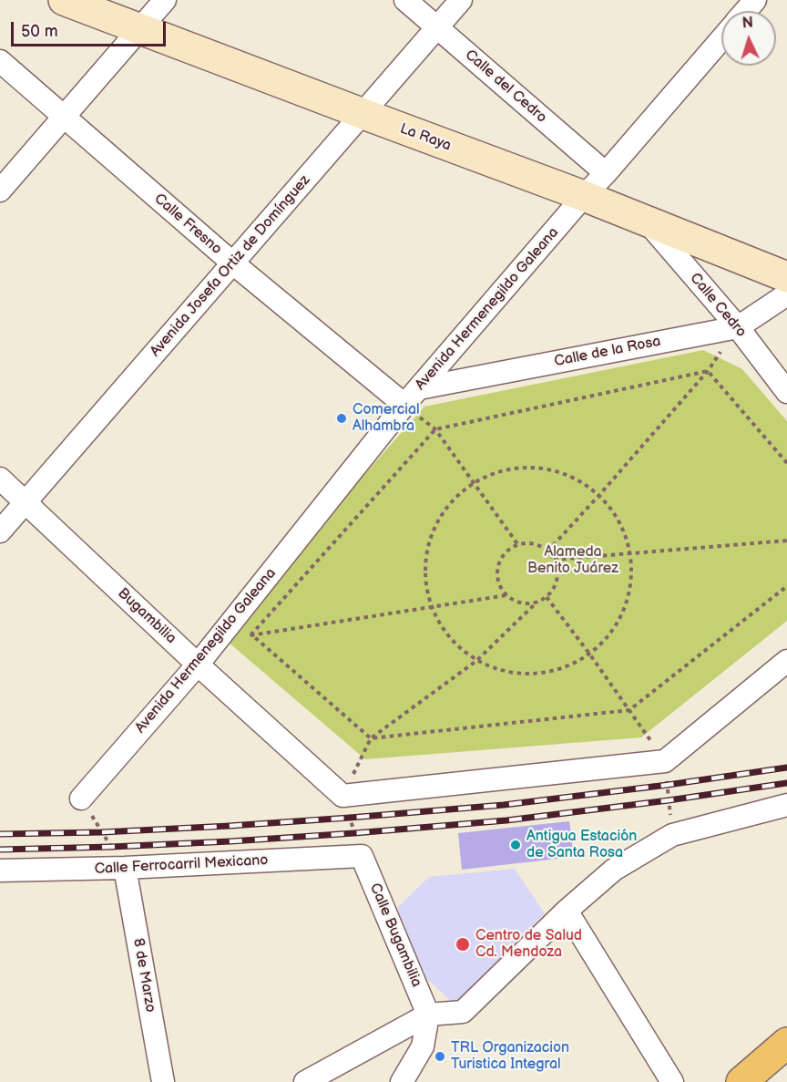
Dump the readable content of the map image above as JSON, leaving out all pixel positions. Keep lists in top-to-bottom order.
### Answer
{
  "streets": {
    "main road": ["La Raya"],
    "street": [
      "Calle del Cedro",
      "Calle Fresno",
      "Avenida Josefa Ortiz de Domínguez",
      "Calle Cedro",
      "Avenida Hermenegildo Galeana",
      "Calle de la Rosa",
      "Bugambilia",
      "Calle Ferrocarril Mexicano",
      "Calle Bugambilia",
      "8 de Marzo"
    ]
  },
  "crossings": [
    ["Calle del Cedro", "Avenida Josefa Ortiz de Domínguez"],
    ["Calle del Cedro", "Avenida Hermenegildo Galeana"],
    ["La Raya", "Avenida Josefa Ortiz de Domínguez"],
    ["La Raya", "Calle Cedro"],
    ["La Raya", "Avenida Hermenegildo Galeana"],
    ["Calle Fresno", "Avenida Josefa Ortiz de Domínguez"],
    ["Calle Fresno", "Avenida Hermenegildo Galeana"],
    ["Avenida Josefa Ortiz de Domínguez", "Bugambilia"],
    ["Calle Cedro", "Calle de la Rosa"],
    ["Avenida Hermenegildo Galeana", "Calle de la Rosa"],
    ["Avenida Hermenegildo Galeana", "Bugambilia"],
    ["Calle Ferrocarril Mexicano", "Calle Bugambilia"],
    ["Calle Ferrocarril Mexicano", "8 de Marzo"]
  ],
  "parks": ["Alameda Benito Juárez"],
  "places": [
    "Comercial Alhambra",
    "Antigua Estación de Santa Rosa",
    "Centro de Salud Cd. Mendoza",
    "TRL Organizacion Turistica Integral"
  ],
  "scale_bar": "50 m",
  "north": "top"
}
